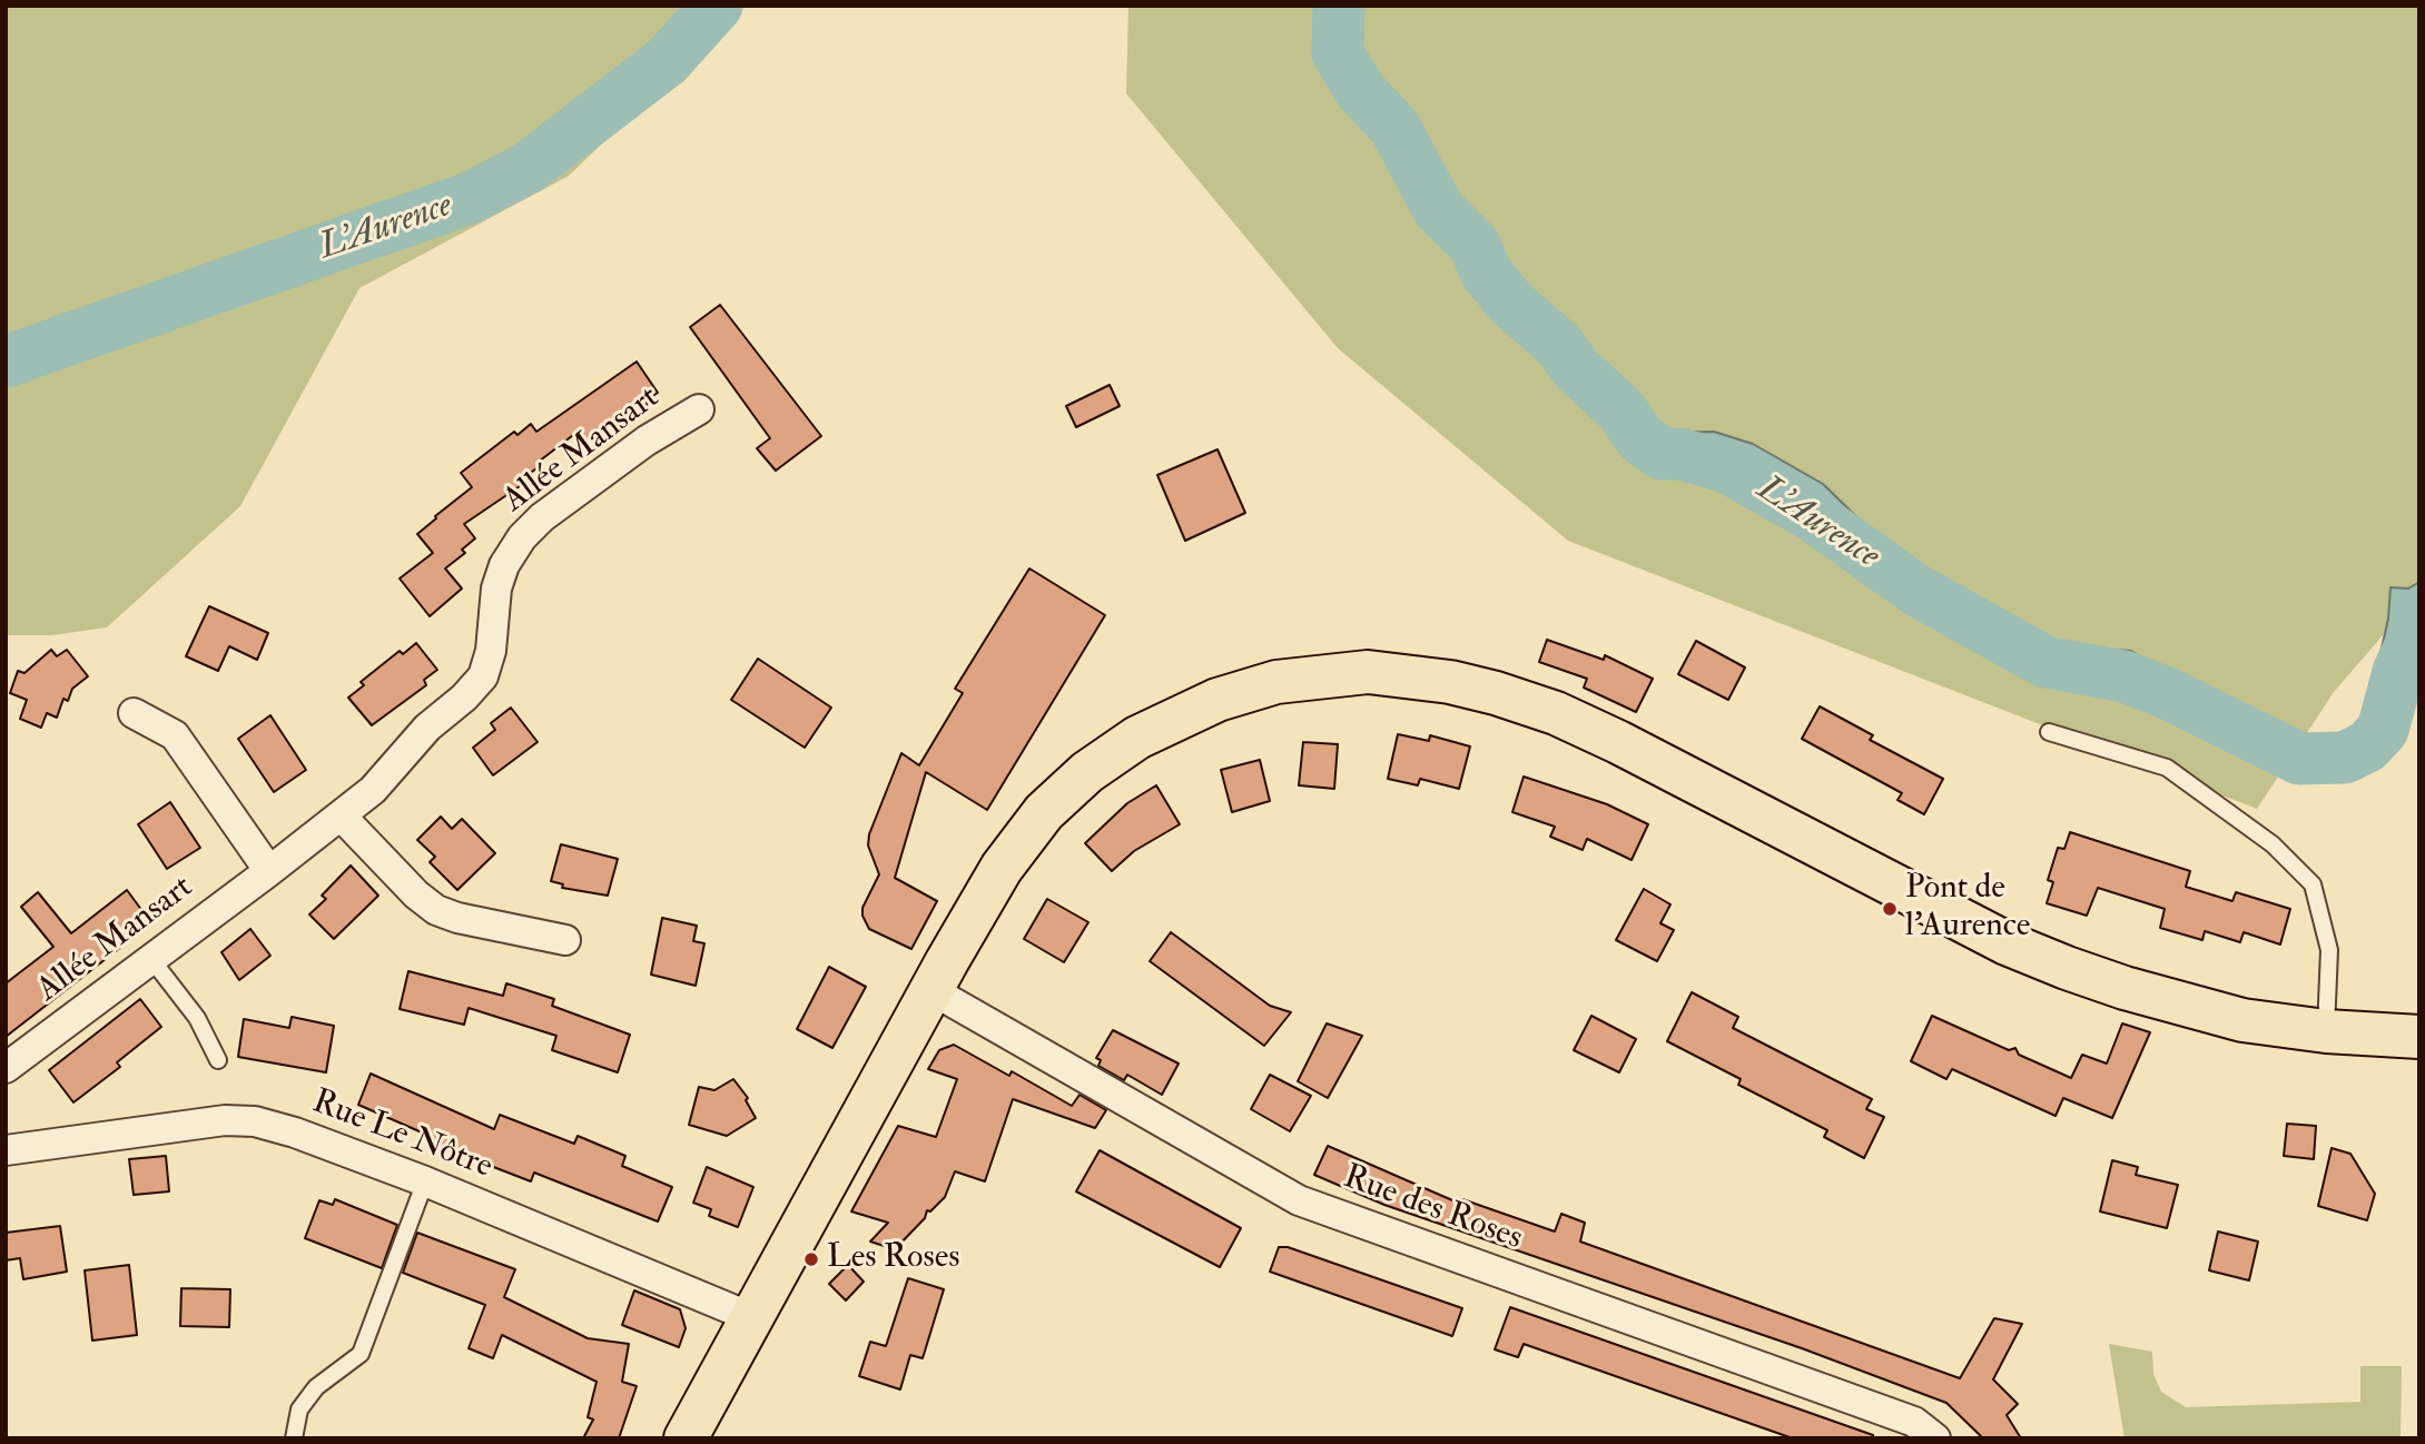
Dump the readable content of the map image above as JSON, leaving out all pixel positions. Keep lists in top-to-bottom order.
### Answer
{
  "streets": {
    "street": ["Allée Mansart", "Rue Le Nôtre", "Rue des Roses"]
  },
  "water": ["L'Aurence"],
  "places": ["Pont de l'Aurence", "Les Roses"]
}
